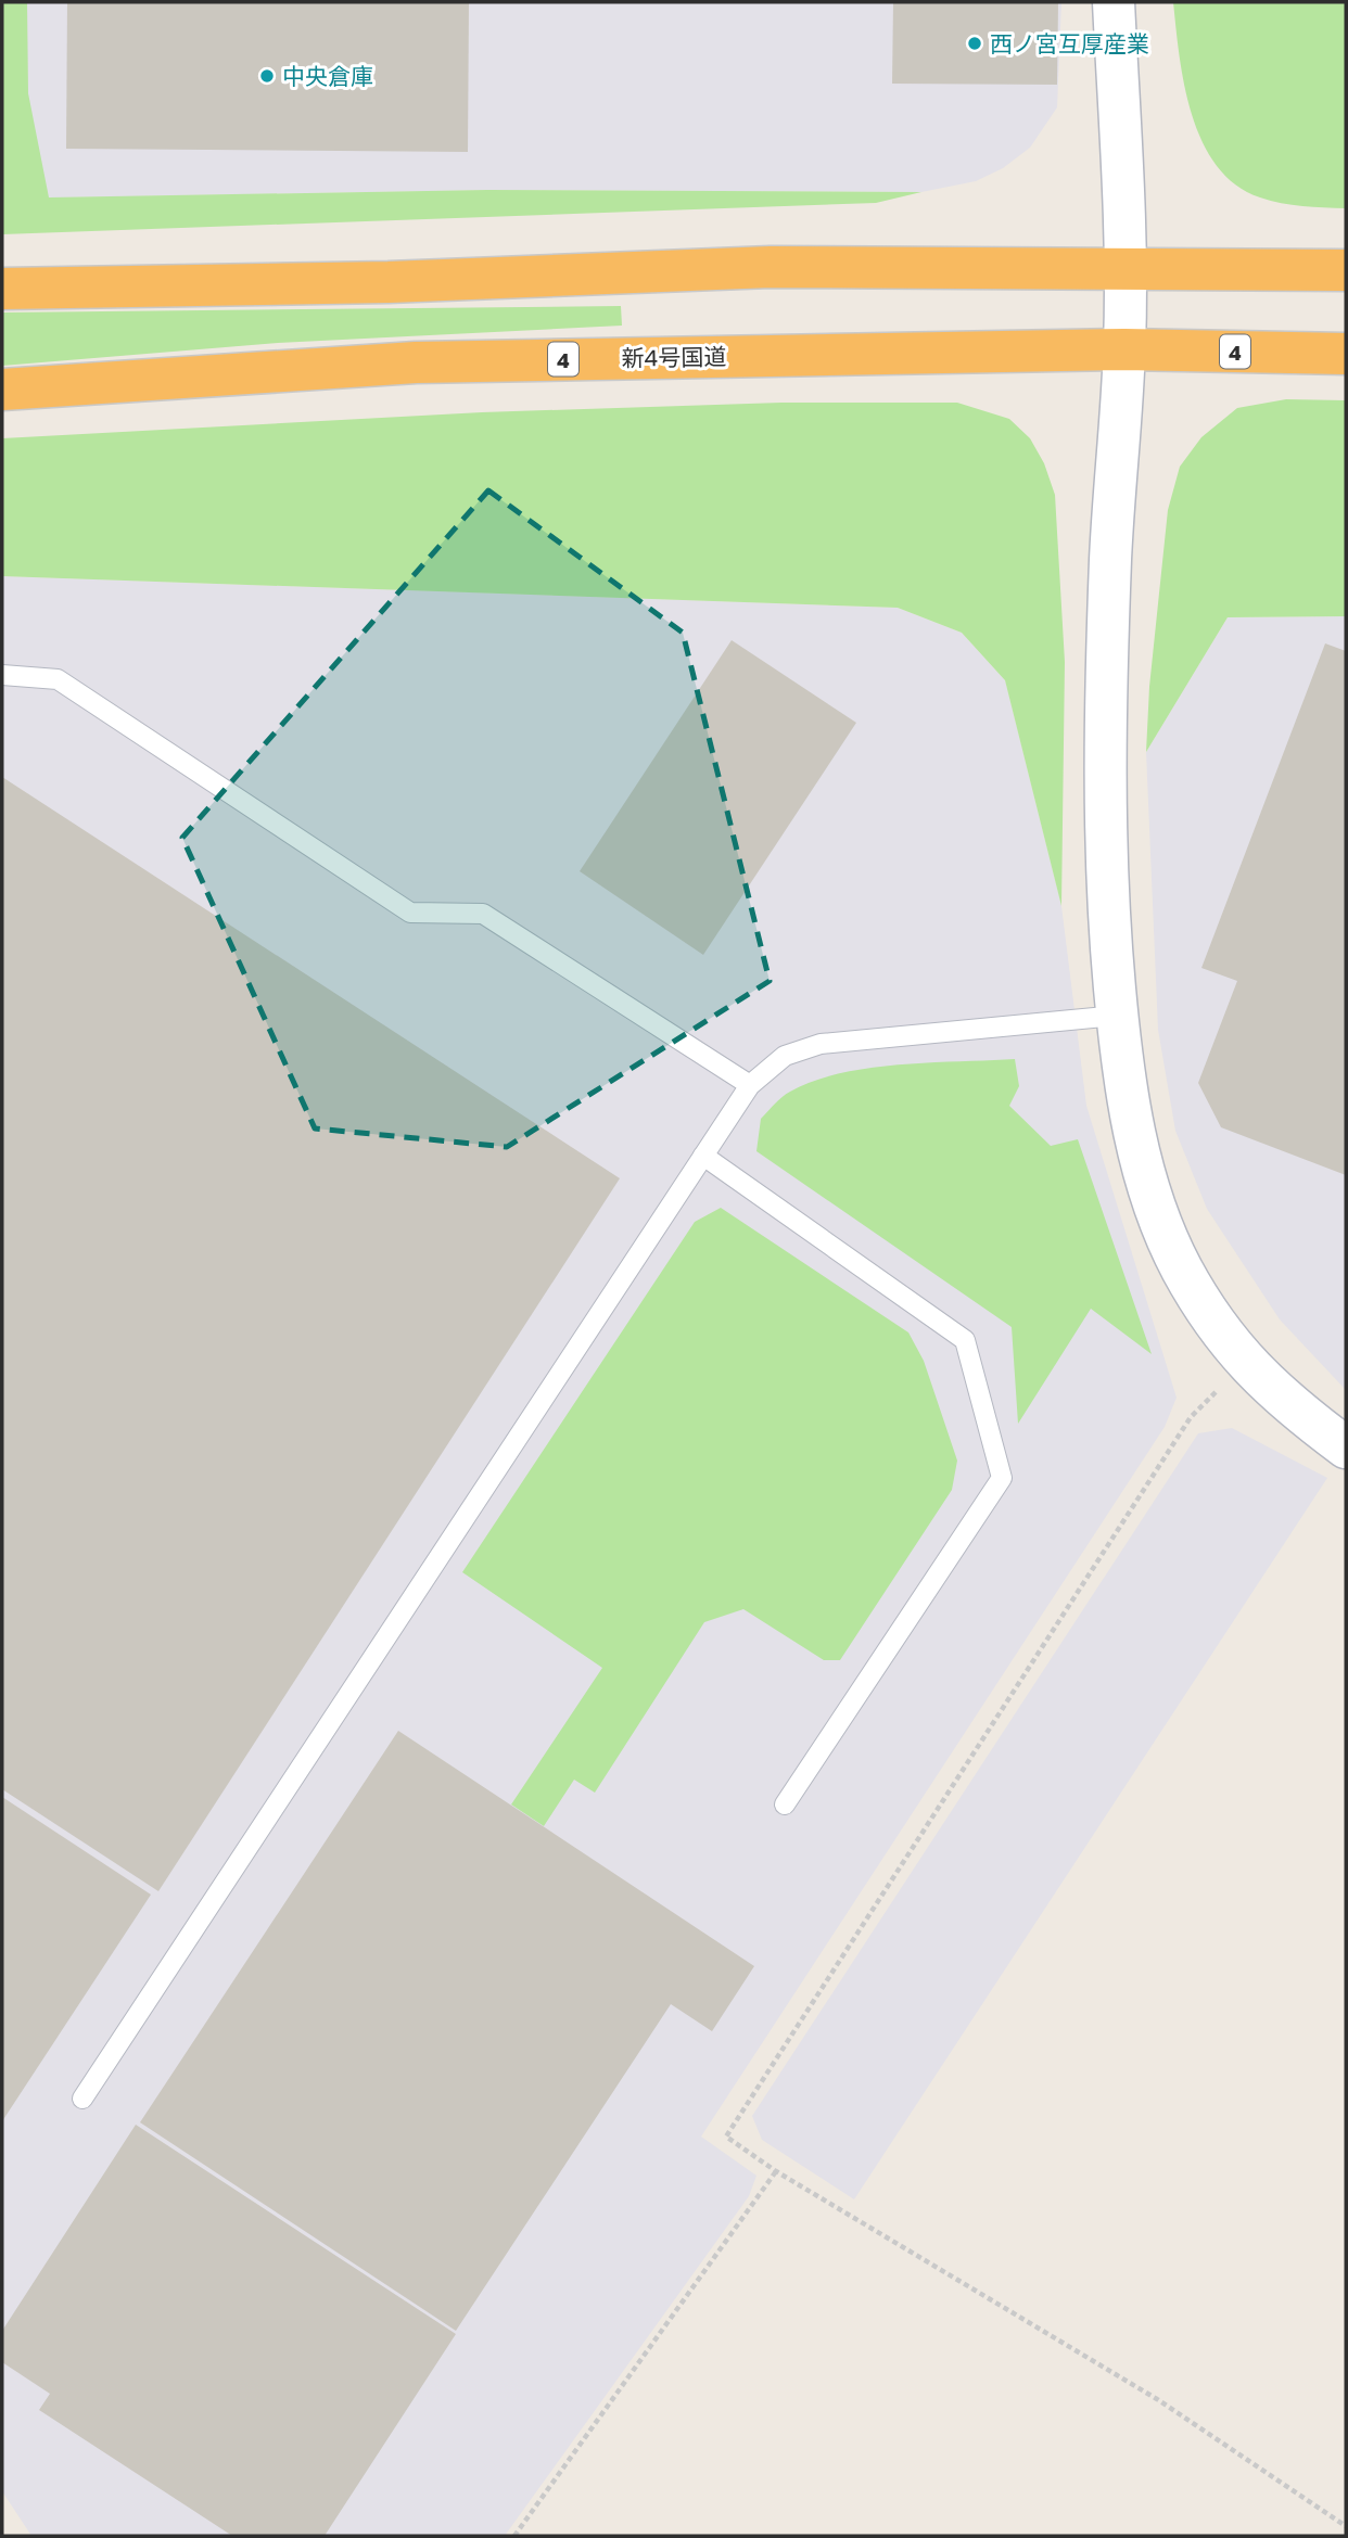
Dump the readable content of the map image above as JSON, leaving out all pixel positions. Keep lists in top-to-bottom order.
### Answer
{
  "streets": {
    "highway": ["4", "新4号国道"]
  },
  "places": ["西ノ宮互厚産業", "中央倉庫"]
}
